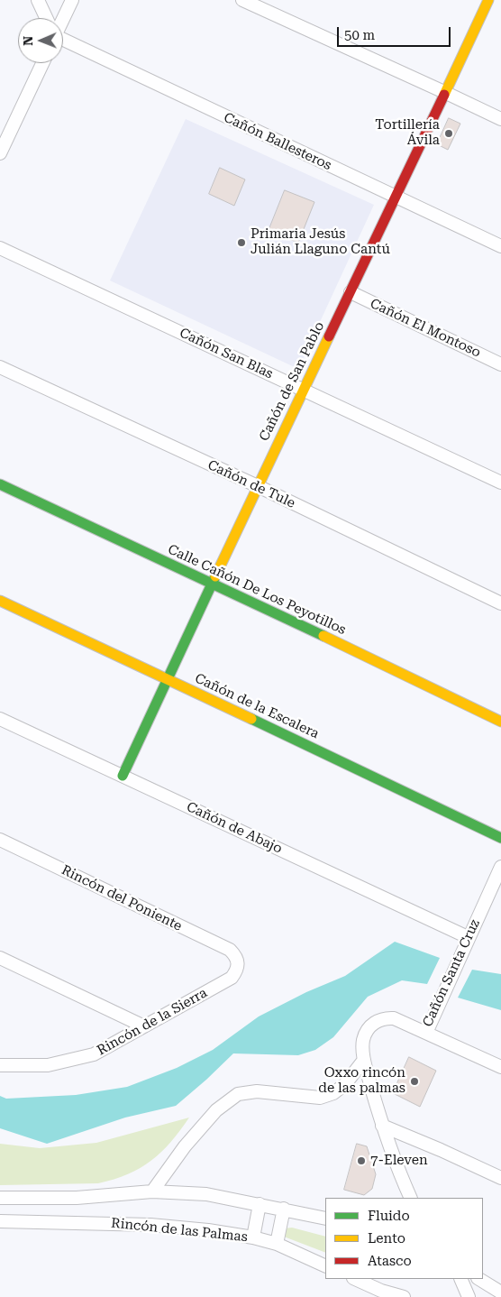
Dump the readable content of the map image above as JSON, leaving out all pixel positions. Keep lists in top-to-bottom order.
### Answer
{
  "streets": {
    "street": [
      "Cañón Ballesteros",
      "Cañón El Montoso",
      "Cañón San Blas",
      "Cañón de San Pablo",
      "Cañón de Tule",
      "Calle Cañón De Los Peyotillos",
      "Cañón de la Escalera",
      "Cañón de Abajo",
      "Rincón del Poniente",
      "Cañón Santa Cruz",
      "Rincón de la Sierra",
      "Rincón de las Palmas"
    ]
  },
  "crossings": [
    ["Cañón Ballesteros", "Cañón de San Pablo"],
    ["Cañón El Montoso", "Cañón de San Pablo"],
    ["Cañón San Blas", "Cañón de San Pablo"],
    ["Cañón de San Pablo", "Cañón de Tule"],
    ["Cañón de San Pablo", "Calle Cañón De Los Peyotillos"],
    ["Cañón de San Pablo", "Cañón de la Escalera"],
    ["Cañón de San Pablo", "Cañón de Abajo"],
    ["Cañón de Abajo", "Cañón Santa Cruz"],
    ["Rincón del Poniente", "Rincón de la Sierra"]
  ],
  "places": [
    "Tortillería Ávila",
    "Primaria Jesús Julián Llaguno Cantú",
    "Oxxo rincón de las palmas",
    "7-Eleven"
  ],
  "legend": ["Fluido", "Lento", "Atasco"],
  "scale_bar": "50 m",
  "north": "left"
}
